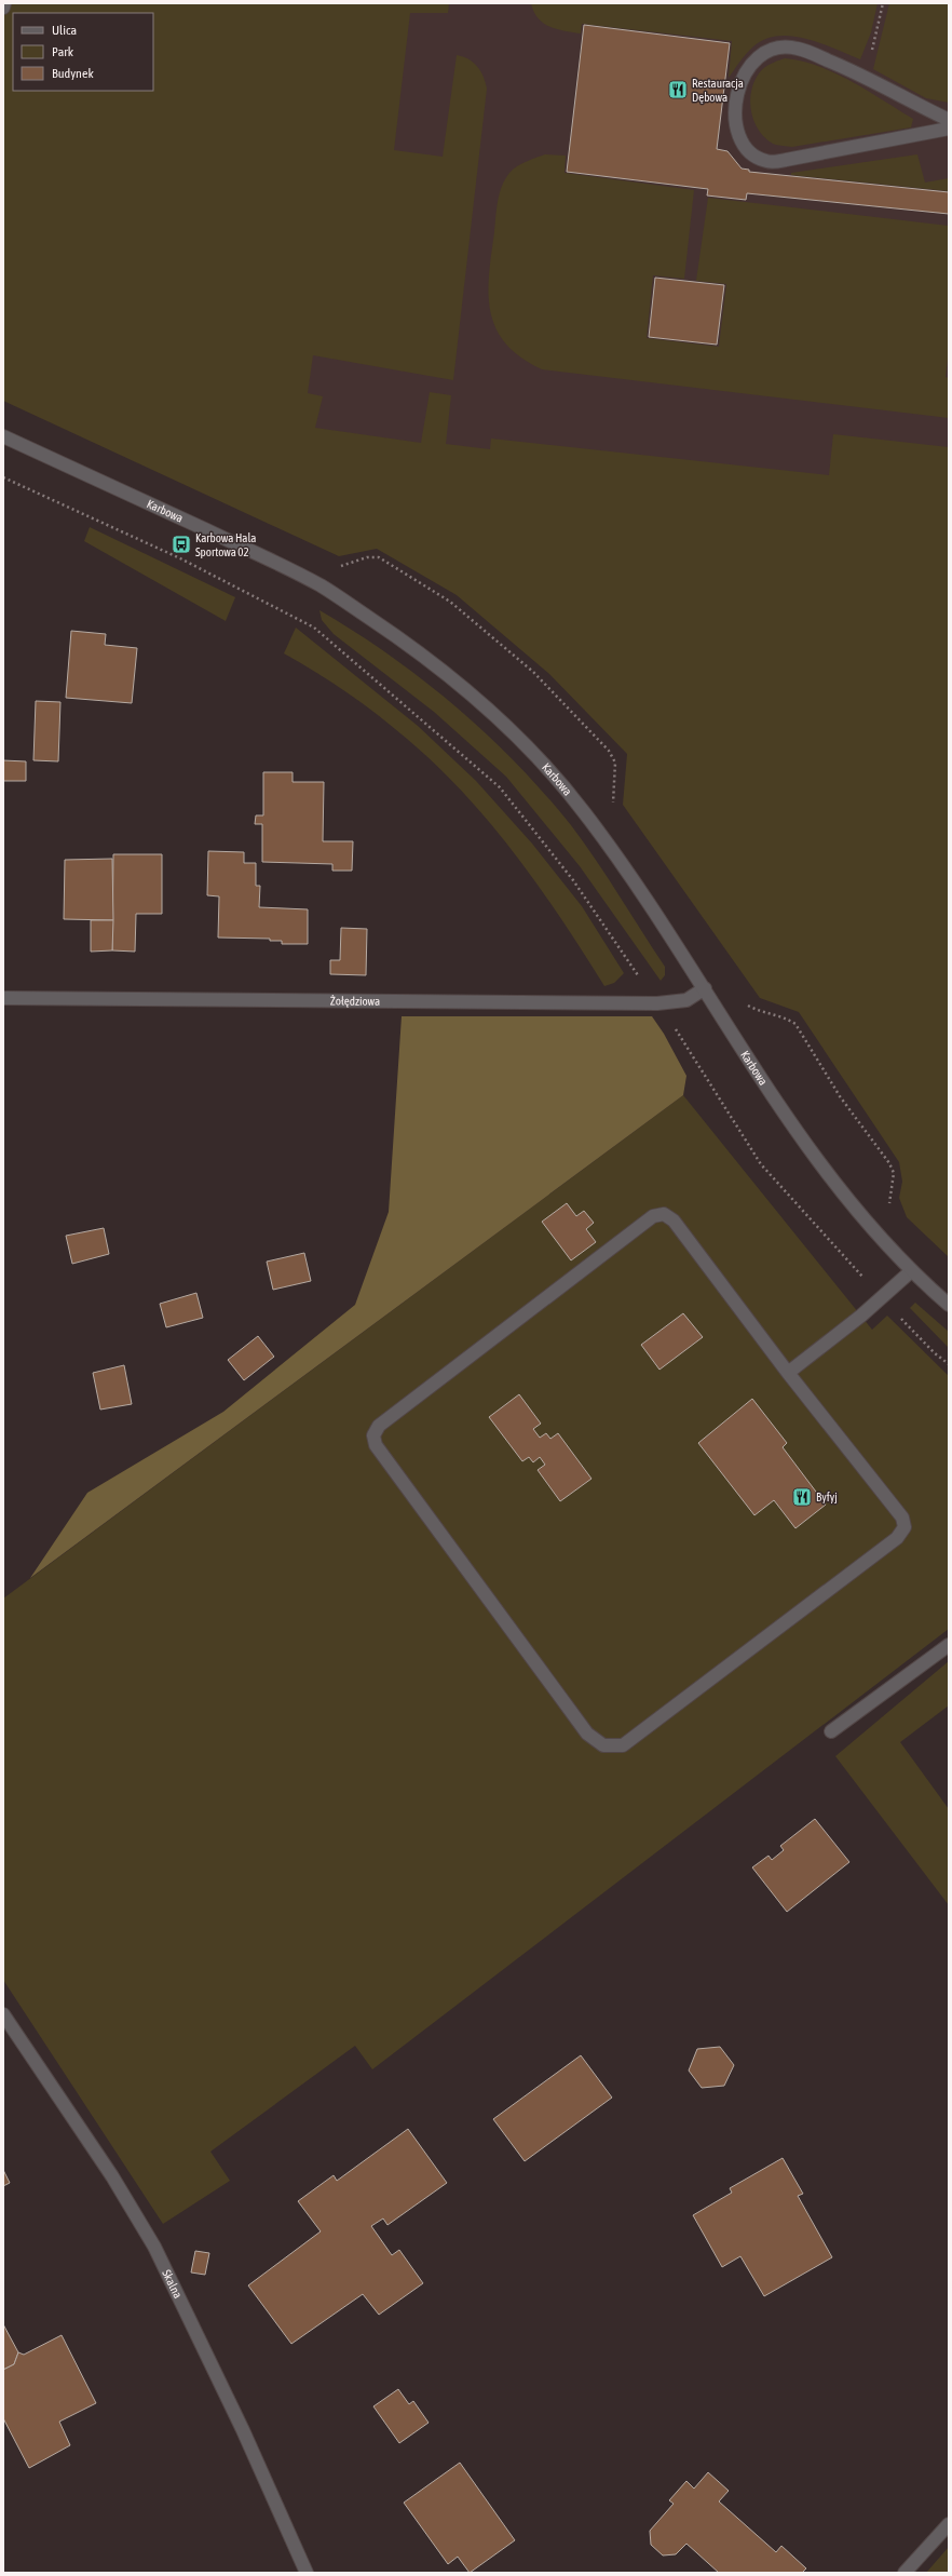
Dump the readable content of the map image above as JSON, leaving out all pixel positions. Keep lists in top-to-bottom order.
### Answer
{
  "streets": {
    "street": ["Karbowa", "Żołędziowa", "Skalna"]
  },
  "crossings": [
    ["Karbowa", "Żołędziowa"]
  ],
  "places": {
    "restaurant": ["Restauracja Dębowa", "Byfyj"],
    "bus stop": ["Karbowa Hala Sportowa 02"]
  },
  "legend": ["Ulica", "Park", "Budynek"]
}
